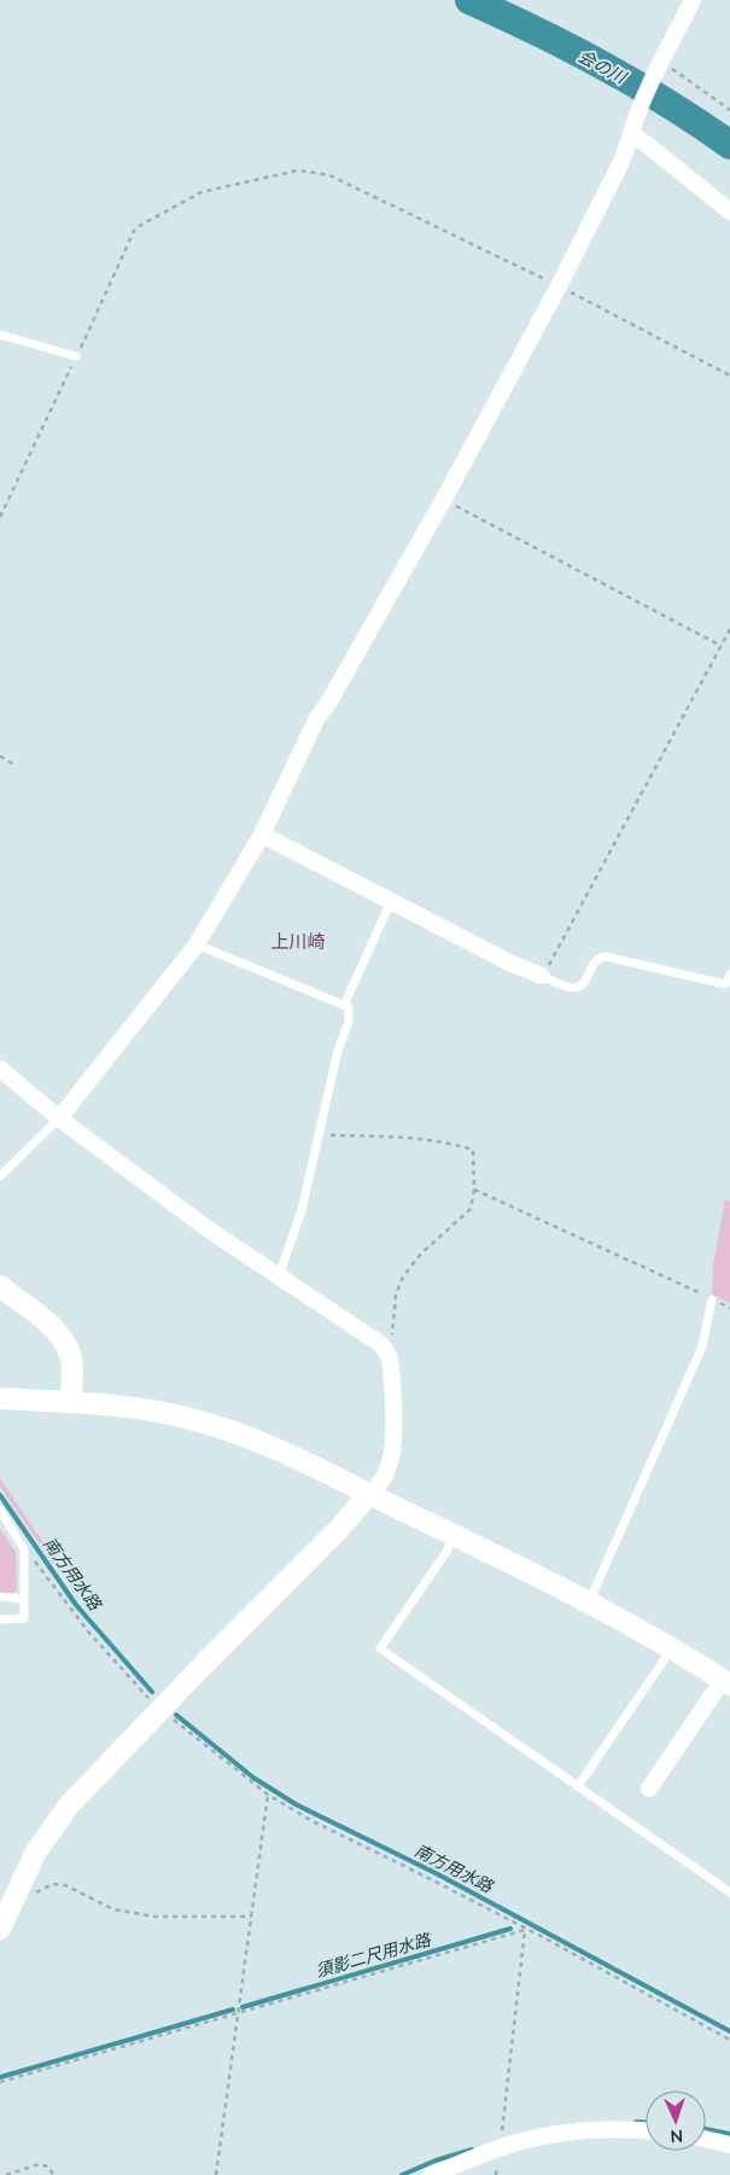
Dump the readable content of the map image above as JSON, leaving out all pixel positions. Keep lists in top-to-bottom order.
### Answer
{
  "districts": ["上川崎"],
  "water": ["会の川", "南方用水路", "須影二尺用水路"],
  "north": "bottom"
}
